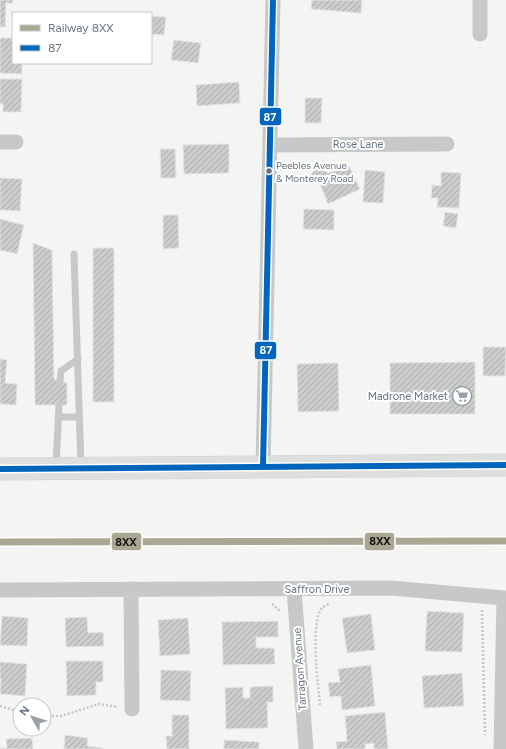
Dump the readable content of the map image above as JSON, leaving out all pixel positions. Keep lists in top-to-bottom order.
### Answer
{
  "streets": {
    "street": ["Rose Lane", "Saffron Drive", "Tarragon Avenue"]
  },
  "crossings": [
    ["Saffron Drive", "Tarragon Avenue"]
  ],
  "places": {
    "other": ["Peebles Avenue & Monterey Road"],
    "supermarket": ["Madrone Market"]
  },
  "lines": ["transit line 87", "rail line 8XX"],
  "legend": ["Railway 8XX", "87"],
  "north": "top left"
}
